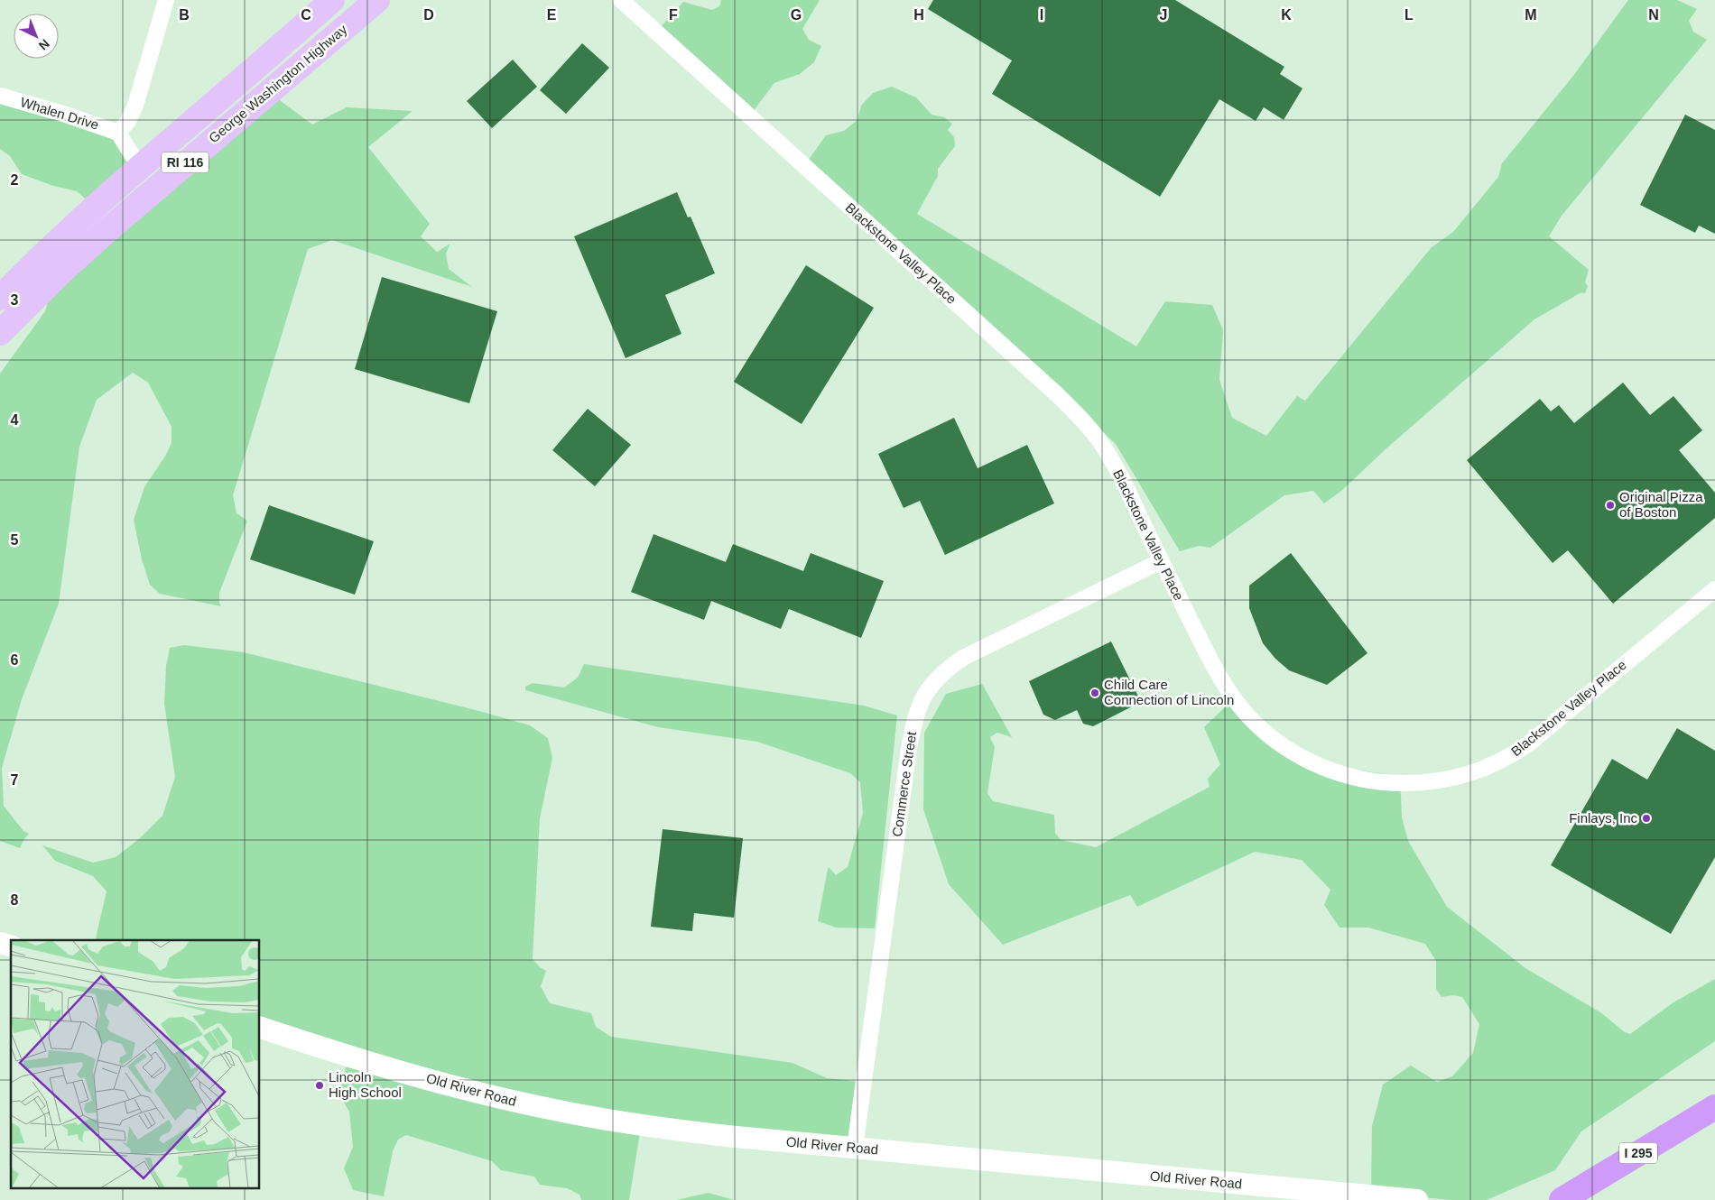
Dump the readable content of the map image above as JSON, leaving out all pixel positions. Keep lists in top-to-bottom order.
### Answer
{
  "streets": {
    "highway": ["I 295"],
    "main road": ["George Washington Highway", "RI 116", "Old River Road"],
    "street": ["Whalen Drive", "Blackstone Valley Place", "Commerce Street"]
  },
  "crossings": [
    ["Blackstone Valley Place", "Commerce Street"],
    ["Commerce Street", "Old River Road"]
  ],
  "places": [
    "Original Pizza of Boston",
    "Child Care Connection of Lincoln",
    "Finlays, Inc",
    "Lincoln High School"
  ],
  "north": "bottom right",
  "grid": {
    "columns": [
      "B",
      "C",
      "D",
      "E",
      "F",
      "G",
      "H",
      "I",
      "J",
      "K",
      "L",
      "M",
      "N"
    ],
    "rows": [
      "2",
      "3",
      "4",
      "5",
      "6",
      "7",
      "8"
    ]
  }
}
